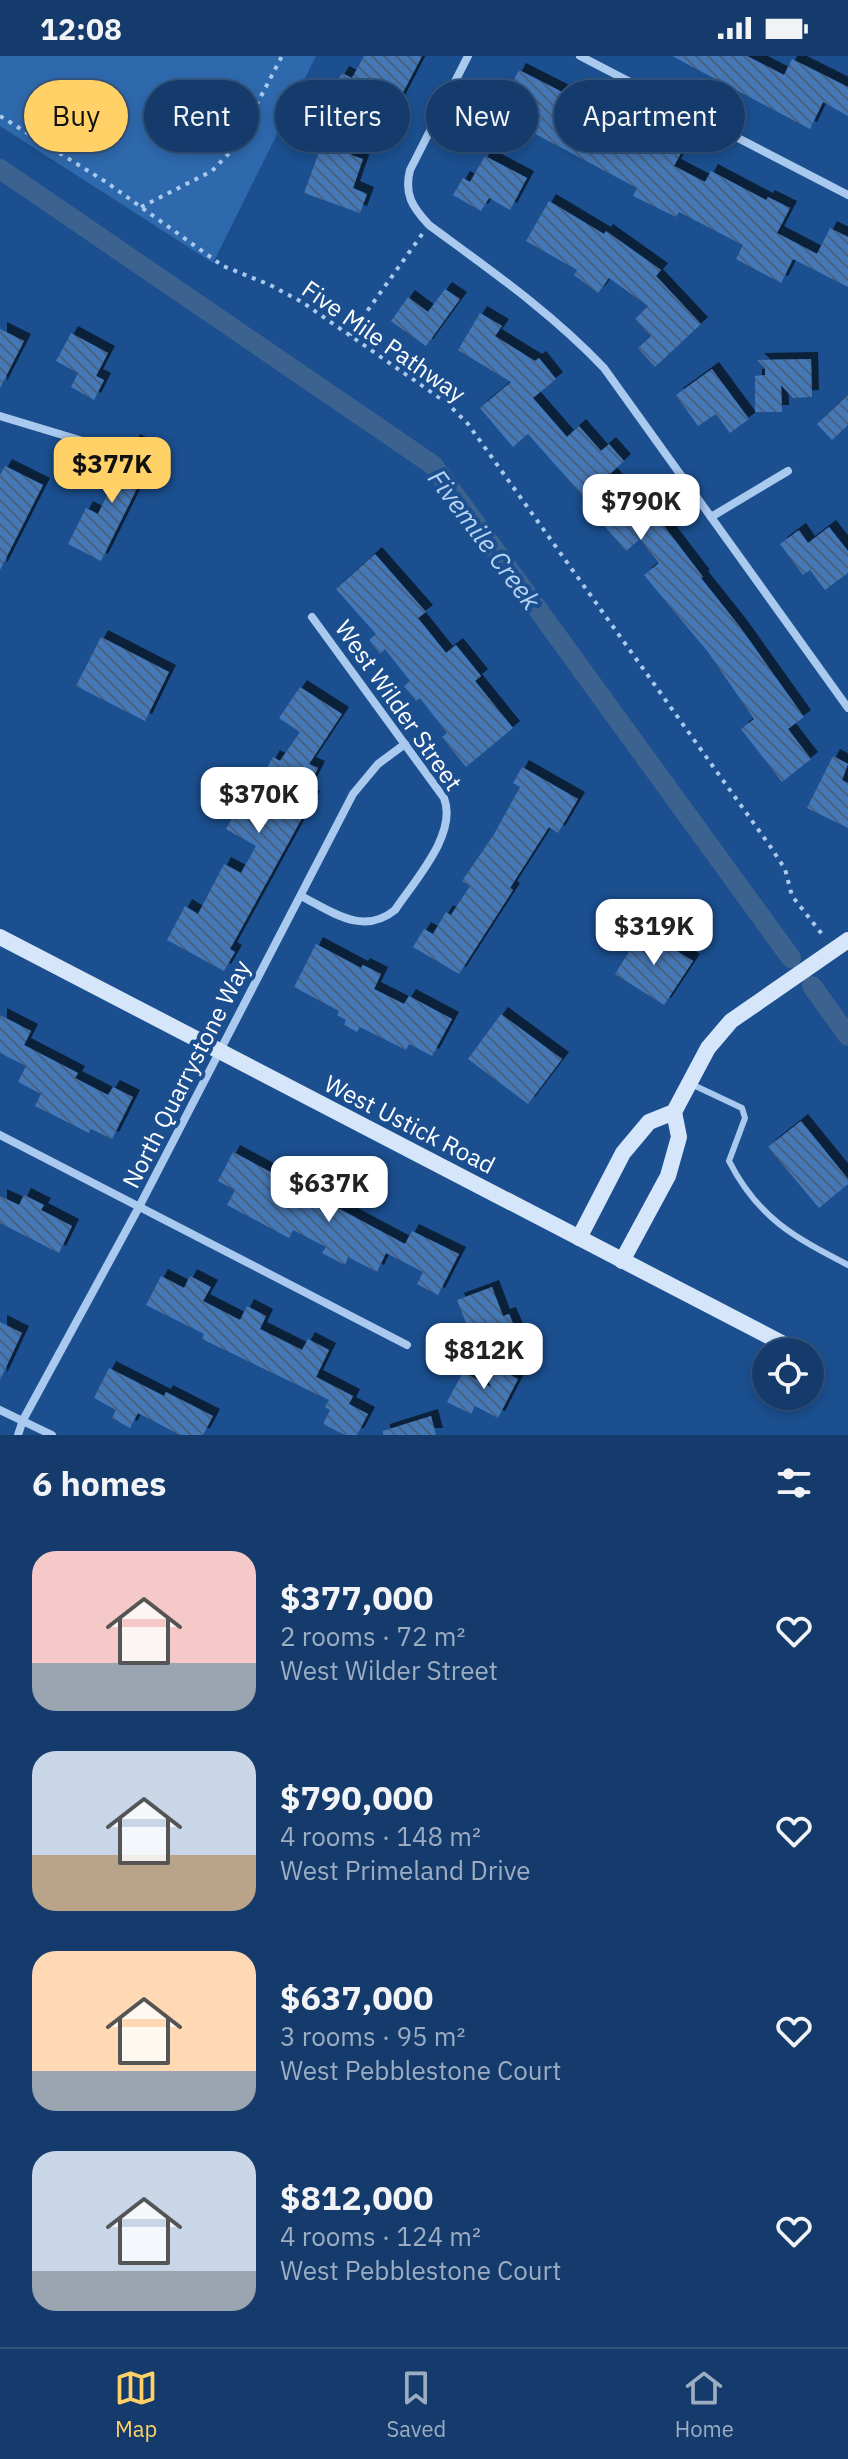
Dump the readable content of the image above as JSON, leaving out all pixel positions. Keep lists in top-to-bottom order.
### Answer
{
  "streets": {
    "main road": ["West Ustick Road"],
    "street": ["West Wilder Street", "North Quarrystone Way"],
    "path": ["Five Mile Pathway"]
  },
  "crossings": [
    ["West Wilder Street", "North Quarrystone Way"],
    ["North Quarrystone Way", "West Ustick Road"]
  ],
  "water": ["Fivemile Creek"],
  "page": {
    "status": "12:08",
    "chip": [
      "Buy",
      "Rent",
      "Filters",
      "New",
      "Apartment"
    ],
    "price": [
      "$377K",
      "$790K",
      "$370K",
      "$319K",
      "$637K",
      "$812K"
    ],
    "heading": "6 homes",
    "list": [
      {
        "name": "$377,000",
        "note": "2 rooms · 72 m² · West Wilder Street"
      },
      {
        "name": "$790,000",
        "note": "4 rooms · 148 m² · West Primeland Drive"
      },
      {
        "name": "$637,000",
        "note": "3 rooms · 95 m² · West Pebblestone Court"
      },
      {
        "name": "$812,000",
        "note": "4 rooms · 124 m² · West Pebblestone Court"
      }
    ],
    "tabs": ["Map", "Saved", "Home"]
  }
}
